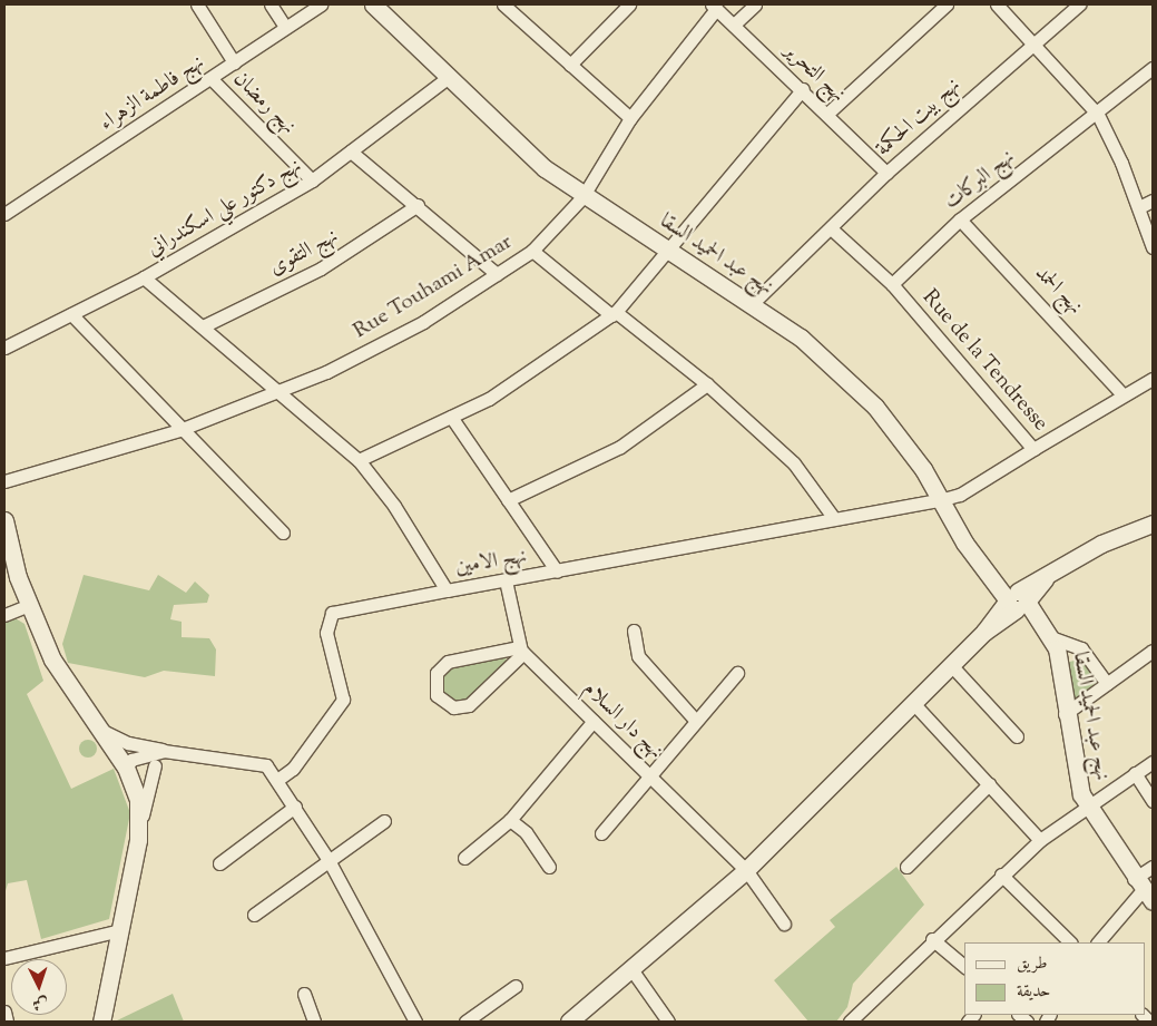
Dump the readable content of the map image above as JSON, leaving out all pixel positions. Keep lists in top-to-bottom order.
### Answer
{
  "streets": {
    "main road": ["نهج عبد الحميد السقا"],
    "street": [
      "نهج التحرير",
      "نهج فاطمة الزهراء",
      "نهج رمضان",
      "نهج بيت الحكمة",
      "نهج البركات",
      "نهج دكتور علي اسكندراني",
      "نهج التقوى",
      "Rue Touhami Amar",
      "نهج الحمد",
      "Rue de la Tendresse",
      "نهج الامين",
      "نهج دار السلام"
    ]
  },
  "crossings": [
    ["نهج التحرير", "نهج بيت الحكمة"],
    ["نهج التحرير", "Rue Touhami Amar"],
    ["نهج فاطمة الزهراء", "نهج رمضان"],
    ["نهج رمضان", "نهج دكتور علي اسكندراني"],
    ["نهج بيت الحكمة", "نهج عبد الحميد السقا"],
    ["نهج بيت الحكمة", "Rue de la Tendresse"],
    ["نهج البركات", "نهج الحمد"],
    ["نهج البركات", "Rue de la Tendresse"],
    ["نهج دكتور علي اسكندراني", "نهج عبد الحميد السقا"],
    ["نهج دكتور علي اسكندراني", "نهج الامين"],
    ["نهج التقوى", "نهج الامين"],
    ["نهج عبد الحميد السقا", "Rue Touhami Amar"],
    ["نهج عبد الحميد السقا", "نهج الامين"],
    ["Rue Touhami Amar", "نهج الامين"],
    ["نهج الحمد", "Rue de la Tendresse"],
    ["Rue de la Tendresse", "نهج الامين"]
  ],
  "legend": ["طريق", "حديقة"],
  "north": "bottom"
}
